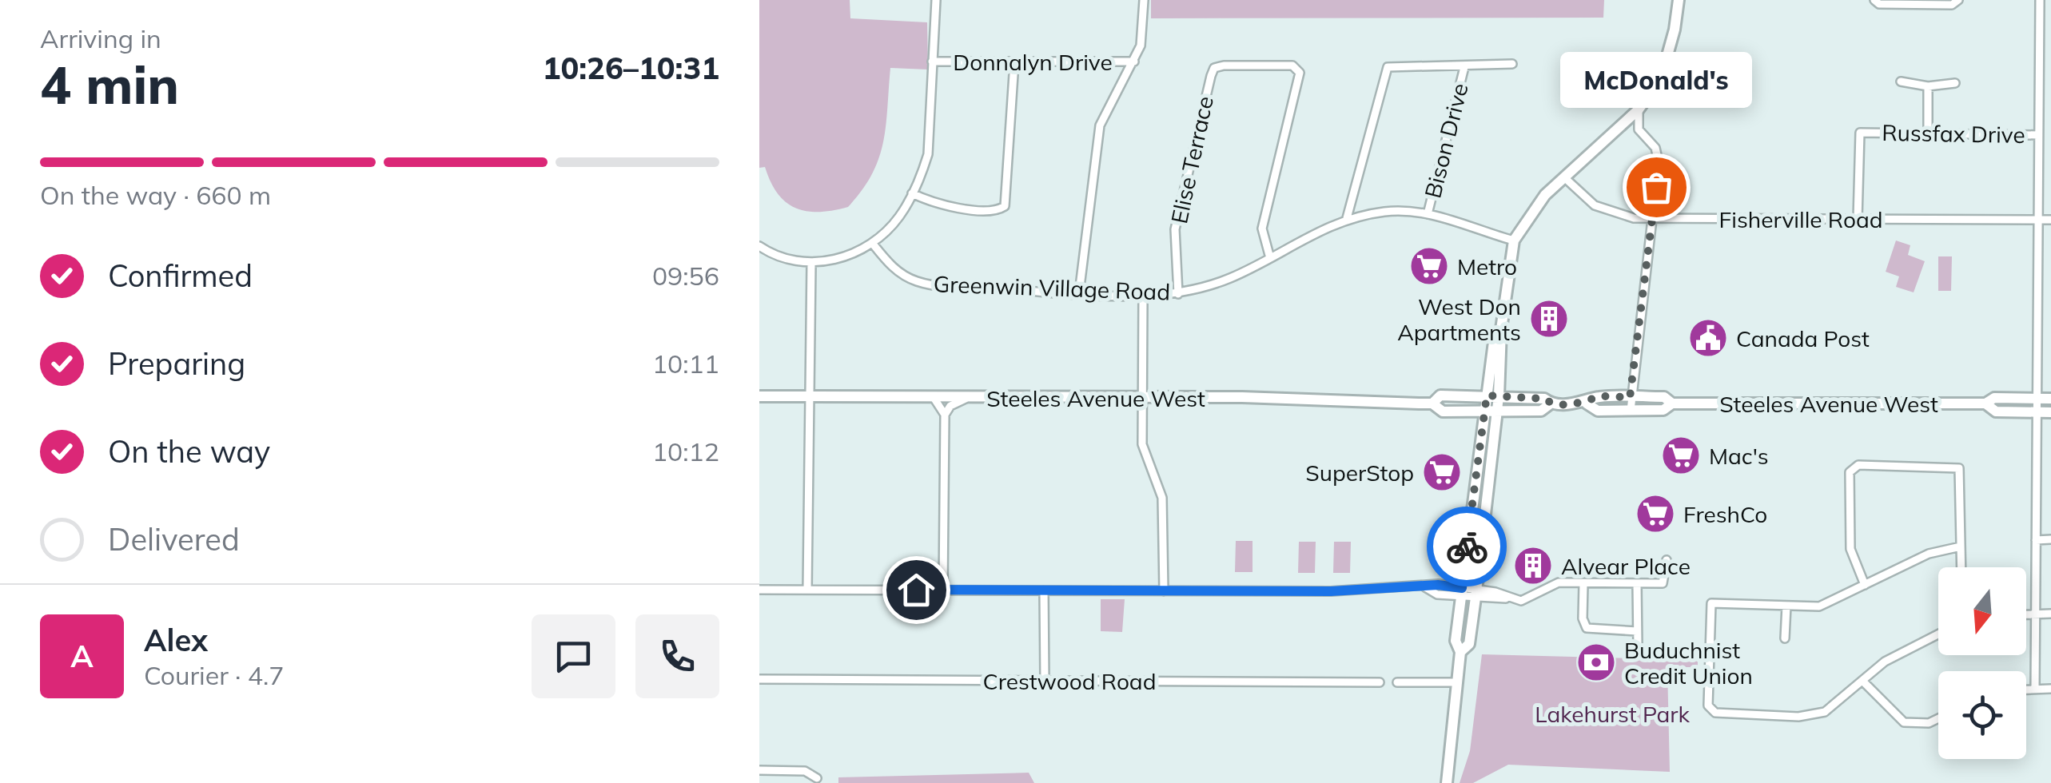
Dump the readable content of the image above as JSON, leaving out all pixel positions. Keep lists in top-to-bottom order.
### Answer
{
  "streets": {
    "main road": ["Steeles Avenue West"],
    "street": [
      "Donnalyn Drive",
      "Russfax Drive",
      "Bison Drive",
      "Elise Terrace",
      "Fisherville Road",
      "Greenwin Village Road",
      "Crestwood Road"
    ]
  },
  "crossings": [
    ["Russfax Drive", "Fisherville Road"],
    ["Bison Drive", "Greenwin Village Road"],
    ["Elise Terrace", "Greenwin Village Road"]
  ],
  "parks": ["Lakehurst Park"],
  "places": {
    "other": ["McDonald's"],
    "supermarket": [
      "Metro",
      "Mac's",
      "SuperStop",
      "FreshCo"
    ],
    "building": ["West Don Apartments", "Alvear Place"],
    "public building": ["Canada Post"],
    "bank": ["Buduchnist Credit Union"]
  },
  "north": "bottom",
  "page": {
    "heading": ["4 min", "Arriving in", "10:26–10:31"],
    "panel": ["Alex", "Courier · 4.7"],
    "bubble": "McDonald's",
    "bar": "On the way · 660 m",
    "list": [
      ["Confirmed", "09:56"],
      ["Preparing", "10:11"],
      ["On the way", "10:12"],
      "Delivered"
    ],
    "round": "A"
  }
}
